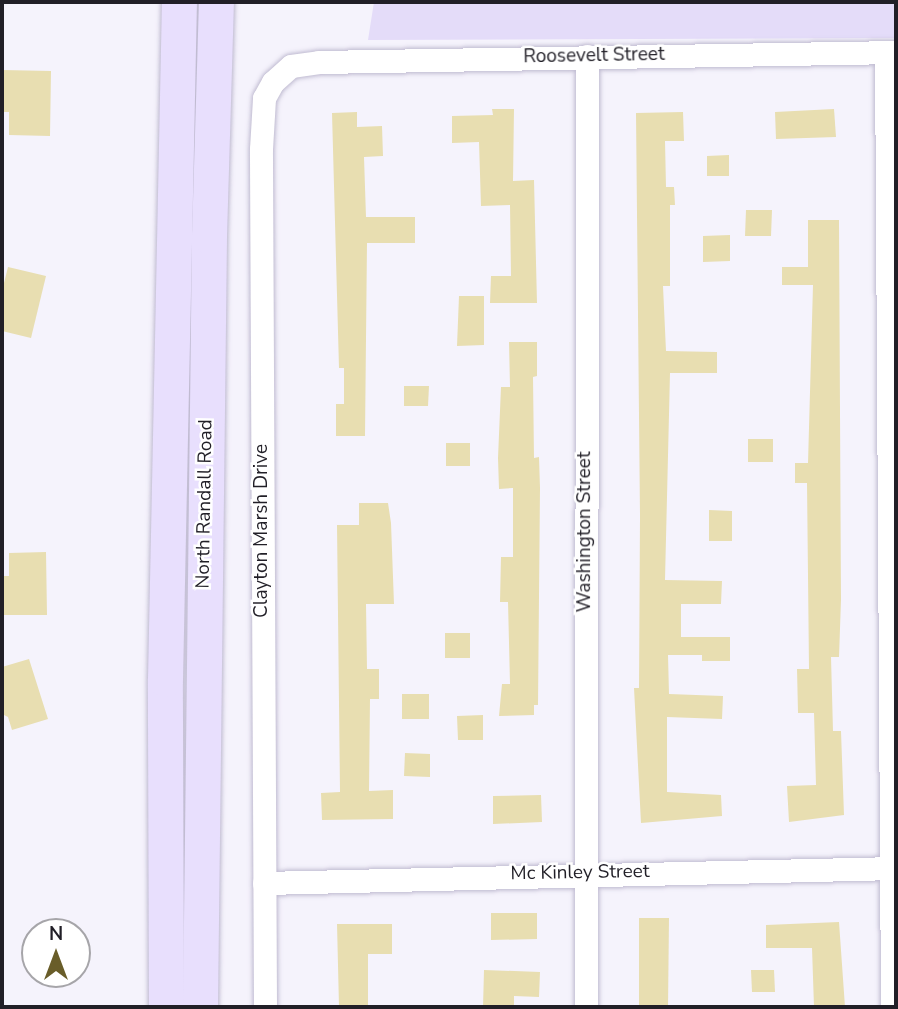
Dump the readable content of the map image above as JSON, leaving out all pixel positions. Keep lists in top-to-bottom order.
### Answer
{
  "streets": {
    "main road": ["North Randall Road"],
    "street": [
      "Roosevelt Street",
      "Clayton Marsh Drive",
      "Washington Street",
      "Mc Kinley Street"
    ]
  },
  "crossings": [
    ["Roosevelt Street", "Clayton Marsh Drive"],
    ["Roosevelt Street", "Washington Street"],
    ["Clayton Marsh Drive", "Mc Kinley Street"],
    ["Washington Street", "Mc Kinley Street"]
  ],
  "north": "top"
}
